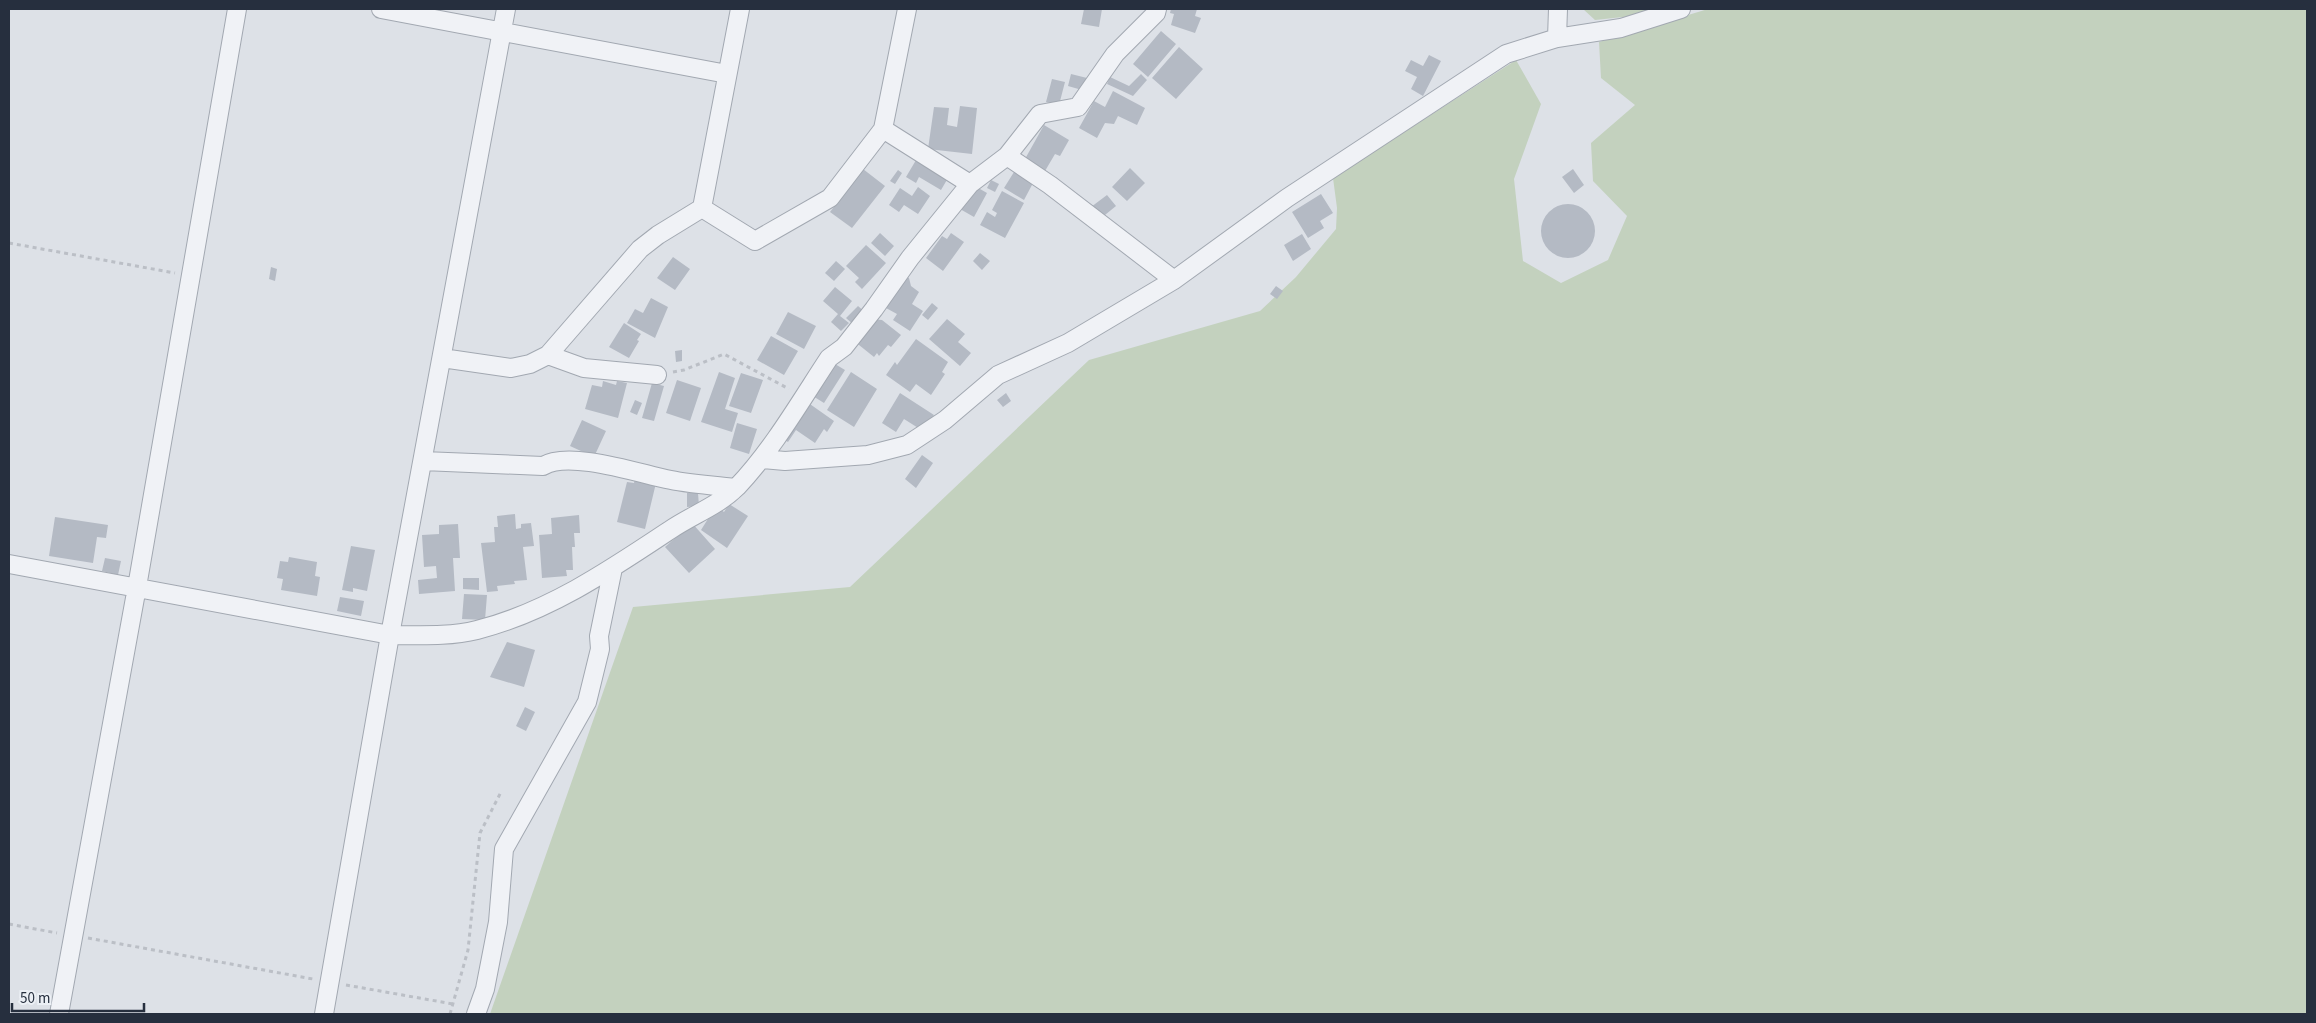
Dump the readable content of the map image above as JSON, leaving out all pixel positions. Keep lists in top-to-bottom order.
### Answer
{
  "scale_bar": "50 m"
}
